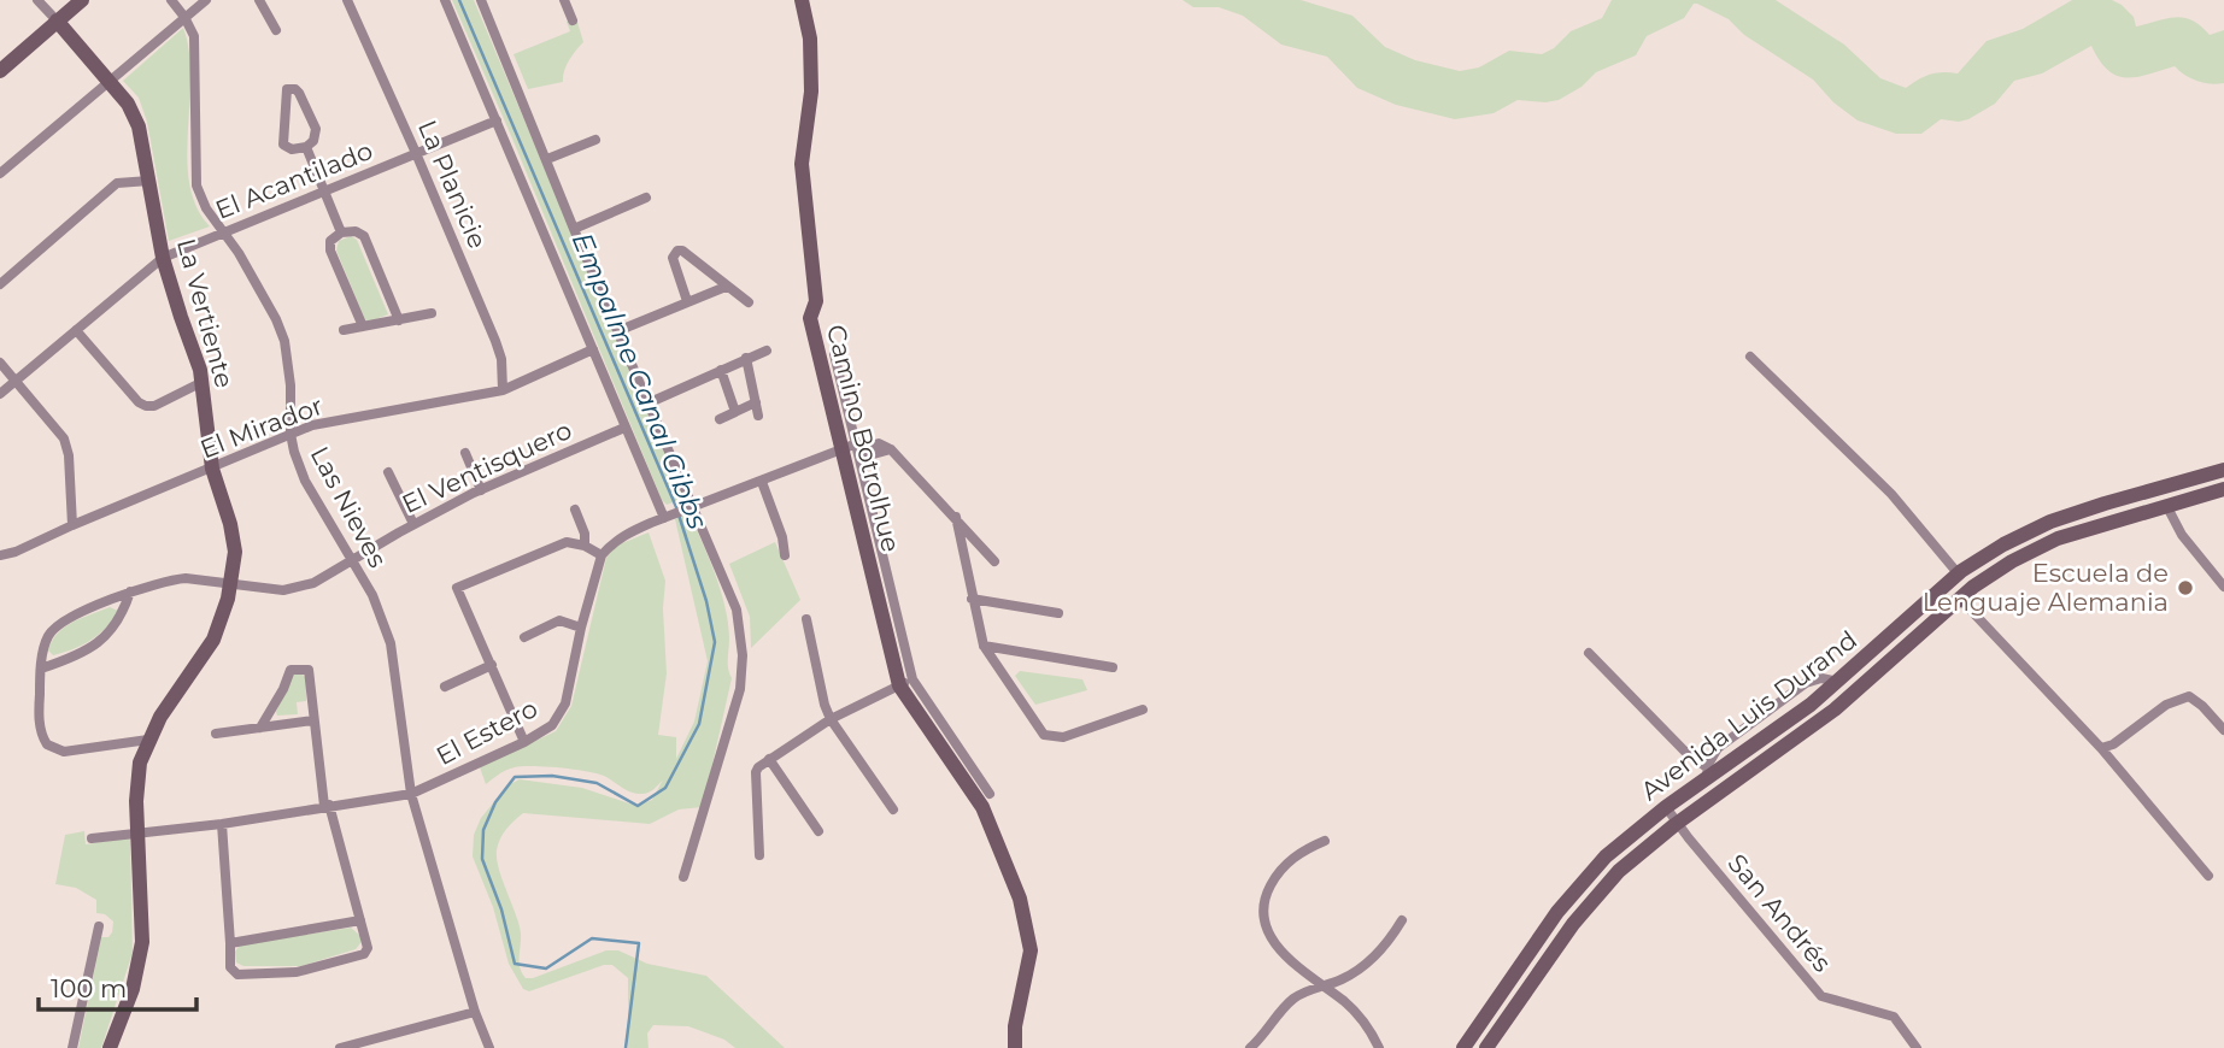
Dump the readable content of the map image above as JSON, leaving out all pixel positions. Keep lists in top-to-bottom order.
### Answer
{
  "streets": {
    "street": [
      "El Acantilado",
      "La Planicie",
      "La Vertiente",
      "El Mirador",
      "Camino Botrolhue",
      "El Ventisquero",
      "Las Nieves",
      "Avenida Luis Durand",
      "El Estero",
      "San Andrés"
    ]
  },
  "crossings": [
    ["El Acantilado", "La Planicie"],
    ["El Acantilado", "La Vertiente"],
    ["El Acantilado", "Las Nieves"],
    ["La Planicie", "El Mirador"],
    ["La Vertiente", "El Mirador"],
    ["La Vertiente", "El Ventisquero"],
    ["La Vertiente", "El Estero"],
    ["El Mirador", "Las Nieves"],
    ["El Ventisquero", "Las Nieves"],
    ["Las Nieves", "El Estero"],
    ["Avenida Luis Durand", "San Andrés"]
  ],
  "water": ["Empalme Canal Gibbs"],
  "places": ["Escuela de Lenguaje Alemania"],
  "scale_bar": "100 m"
}
